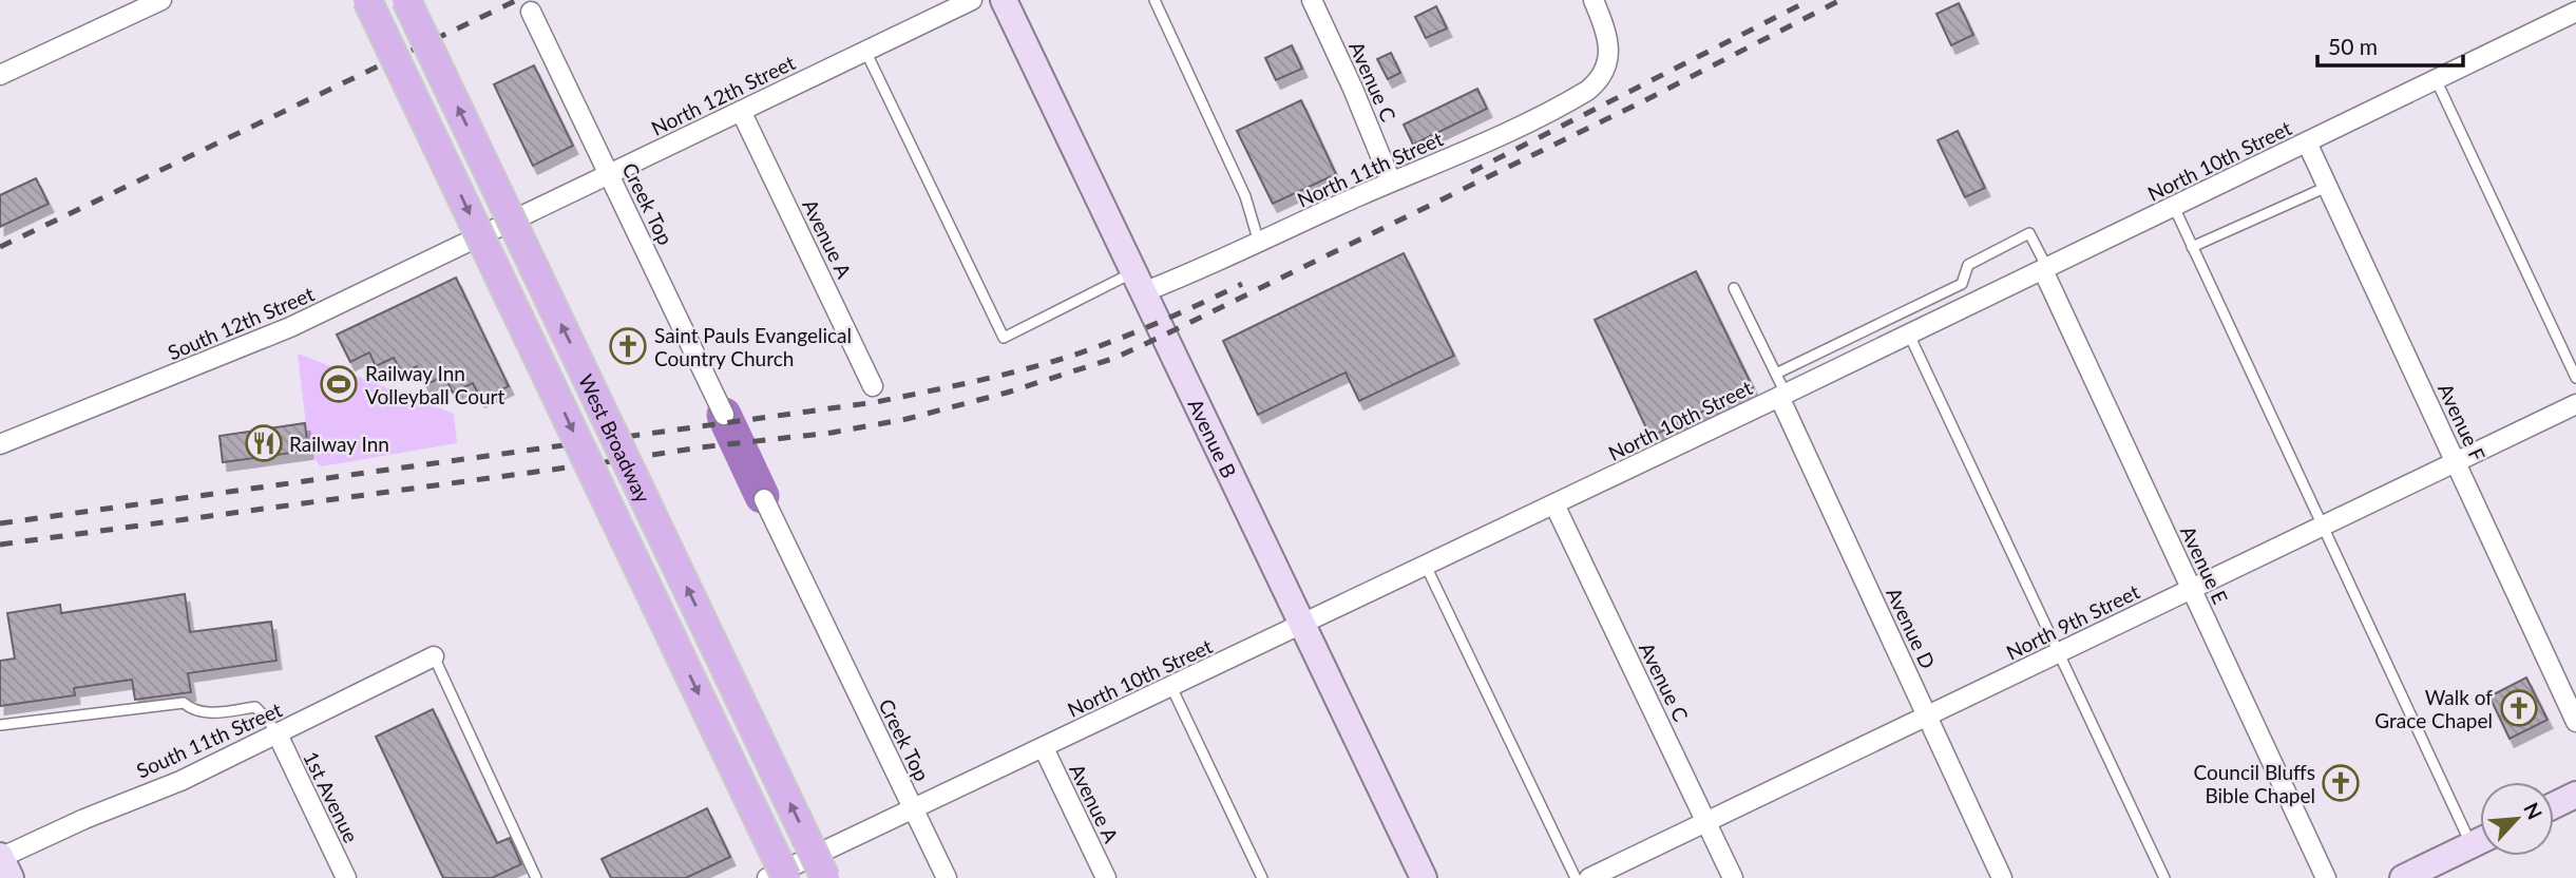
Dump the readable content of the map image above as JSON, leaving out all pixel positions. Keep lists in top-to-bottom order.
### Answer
{
  "streets": {
    "main road": ["West Broadway"],
    "street": [
      "Avenue C",
      "North 12th Street",
      "North 10th Street",
      "North 11th Street",
      "Creek Top",
      "Avenue A",
      "South 12th Street",
      "Avenue F",
      "Avenue B",
      "Avenue E",
      "North 9th Street",
      "Avenue D",
      "South 11th Street",
      "1st Avenue"
    ]
  },
  "crossings": [
    ["Avenue C", "North 10th Street"],
    ["Avenue C", "North 11th Street"],
    ["Avenue C", "North 9th Street"],
    ["North 12th Street", "Creek Top"],
    ["North 12th Street", "Avenue A"],
    ["North 12th Street", "South 12th Street"],
    ["North 10th Street", "Creek Top"],
    ["North 10th Street", "Avenue A"],
    ["North 10th Street", "Avenue F"],
    ["North 10th Street", "West Broadway"],
    ["North 10th Street", "Avenue B"],
    ["North 10th Street", "Avenue E"],
    ["North 10th Street", "Avenue D"],
    ["North 11th Street", "Avenue B"],
    ["Avenue F", "North 9th Street"],
    ["Avenue E", "North 9th Street"],
    ["North 9th Street", "Avenue D"],
    ["South 11th Street", "1st Avenue"]
  ],
  "places": {
    "church": ["Saint Pauls Evangelical Country Church", "Walk of Grace Chapel", "Council Bluffs Bible Chapel"],
    "sports": ["Railway Inn Volleyball Court"],
    "restaurant": ["Railway Inn"]
  },
  "scale_bar": "50 m",
  "north": "top right"
}
